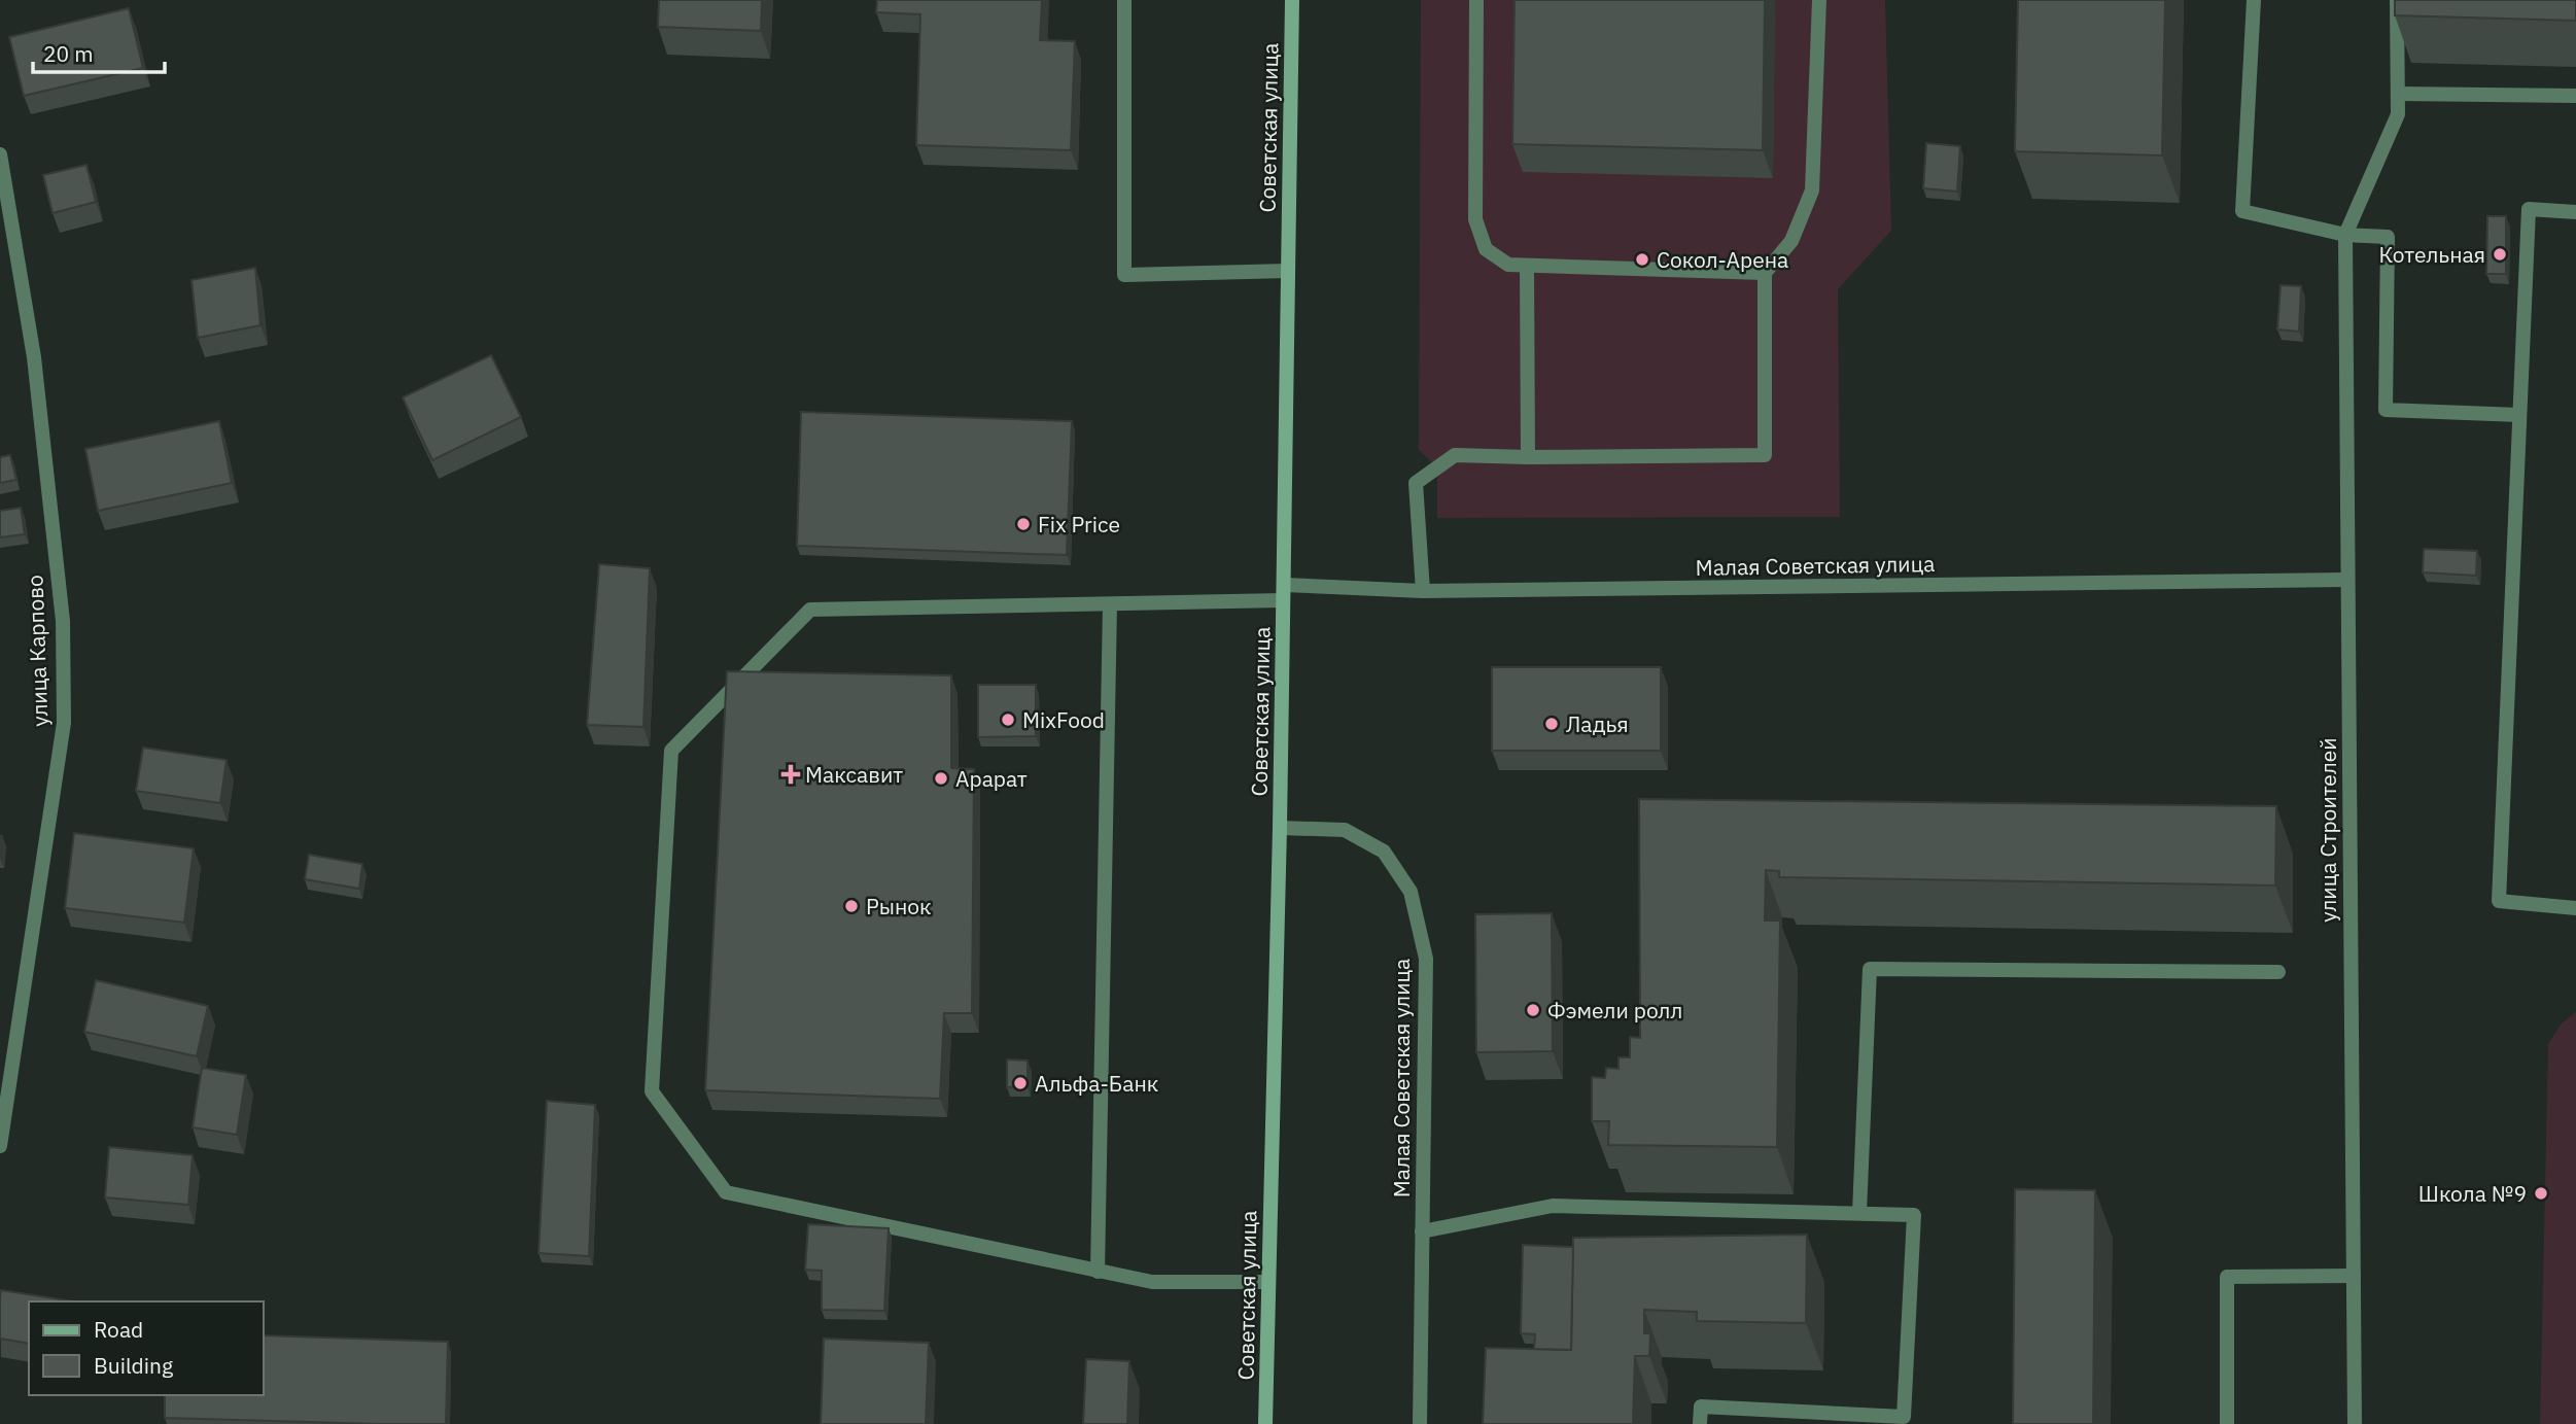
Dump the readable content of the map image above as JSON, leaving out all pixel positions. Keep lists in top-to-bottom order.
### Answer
{
  "streets": {
    "main road": ["Советская улица"],
    "street": ["Малая Советская улица", "улица Карпово", "улица Строителей"]
  },
  "crossings": [
    ["Советская улица", "Малая Советская улица"],
    ["Малая Советская улица", "улица Строителей"]
  ],
  "places": {
    "other": [
      "Котельная",
      "Сокол-Арена",
      "Fix Price",
      "MixFood",
      "Ладья",
      "Арарат",
      "Рынок",
      "Фэмели ролл",
      "Альфа-Банк",
      "Школа №9"
    ],
    "health": ["Максавит"]
  },
  "legend": ["Road", "Building"],
  "scale_bar": "20 m"
}
